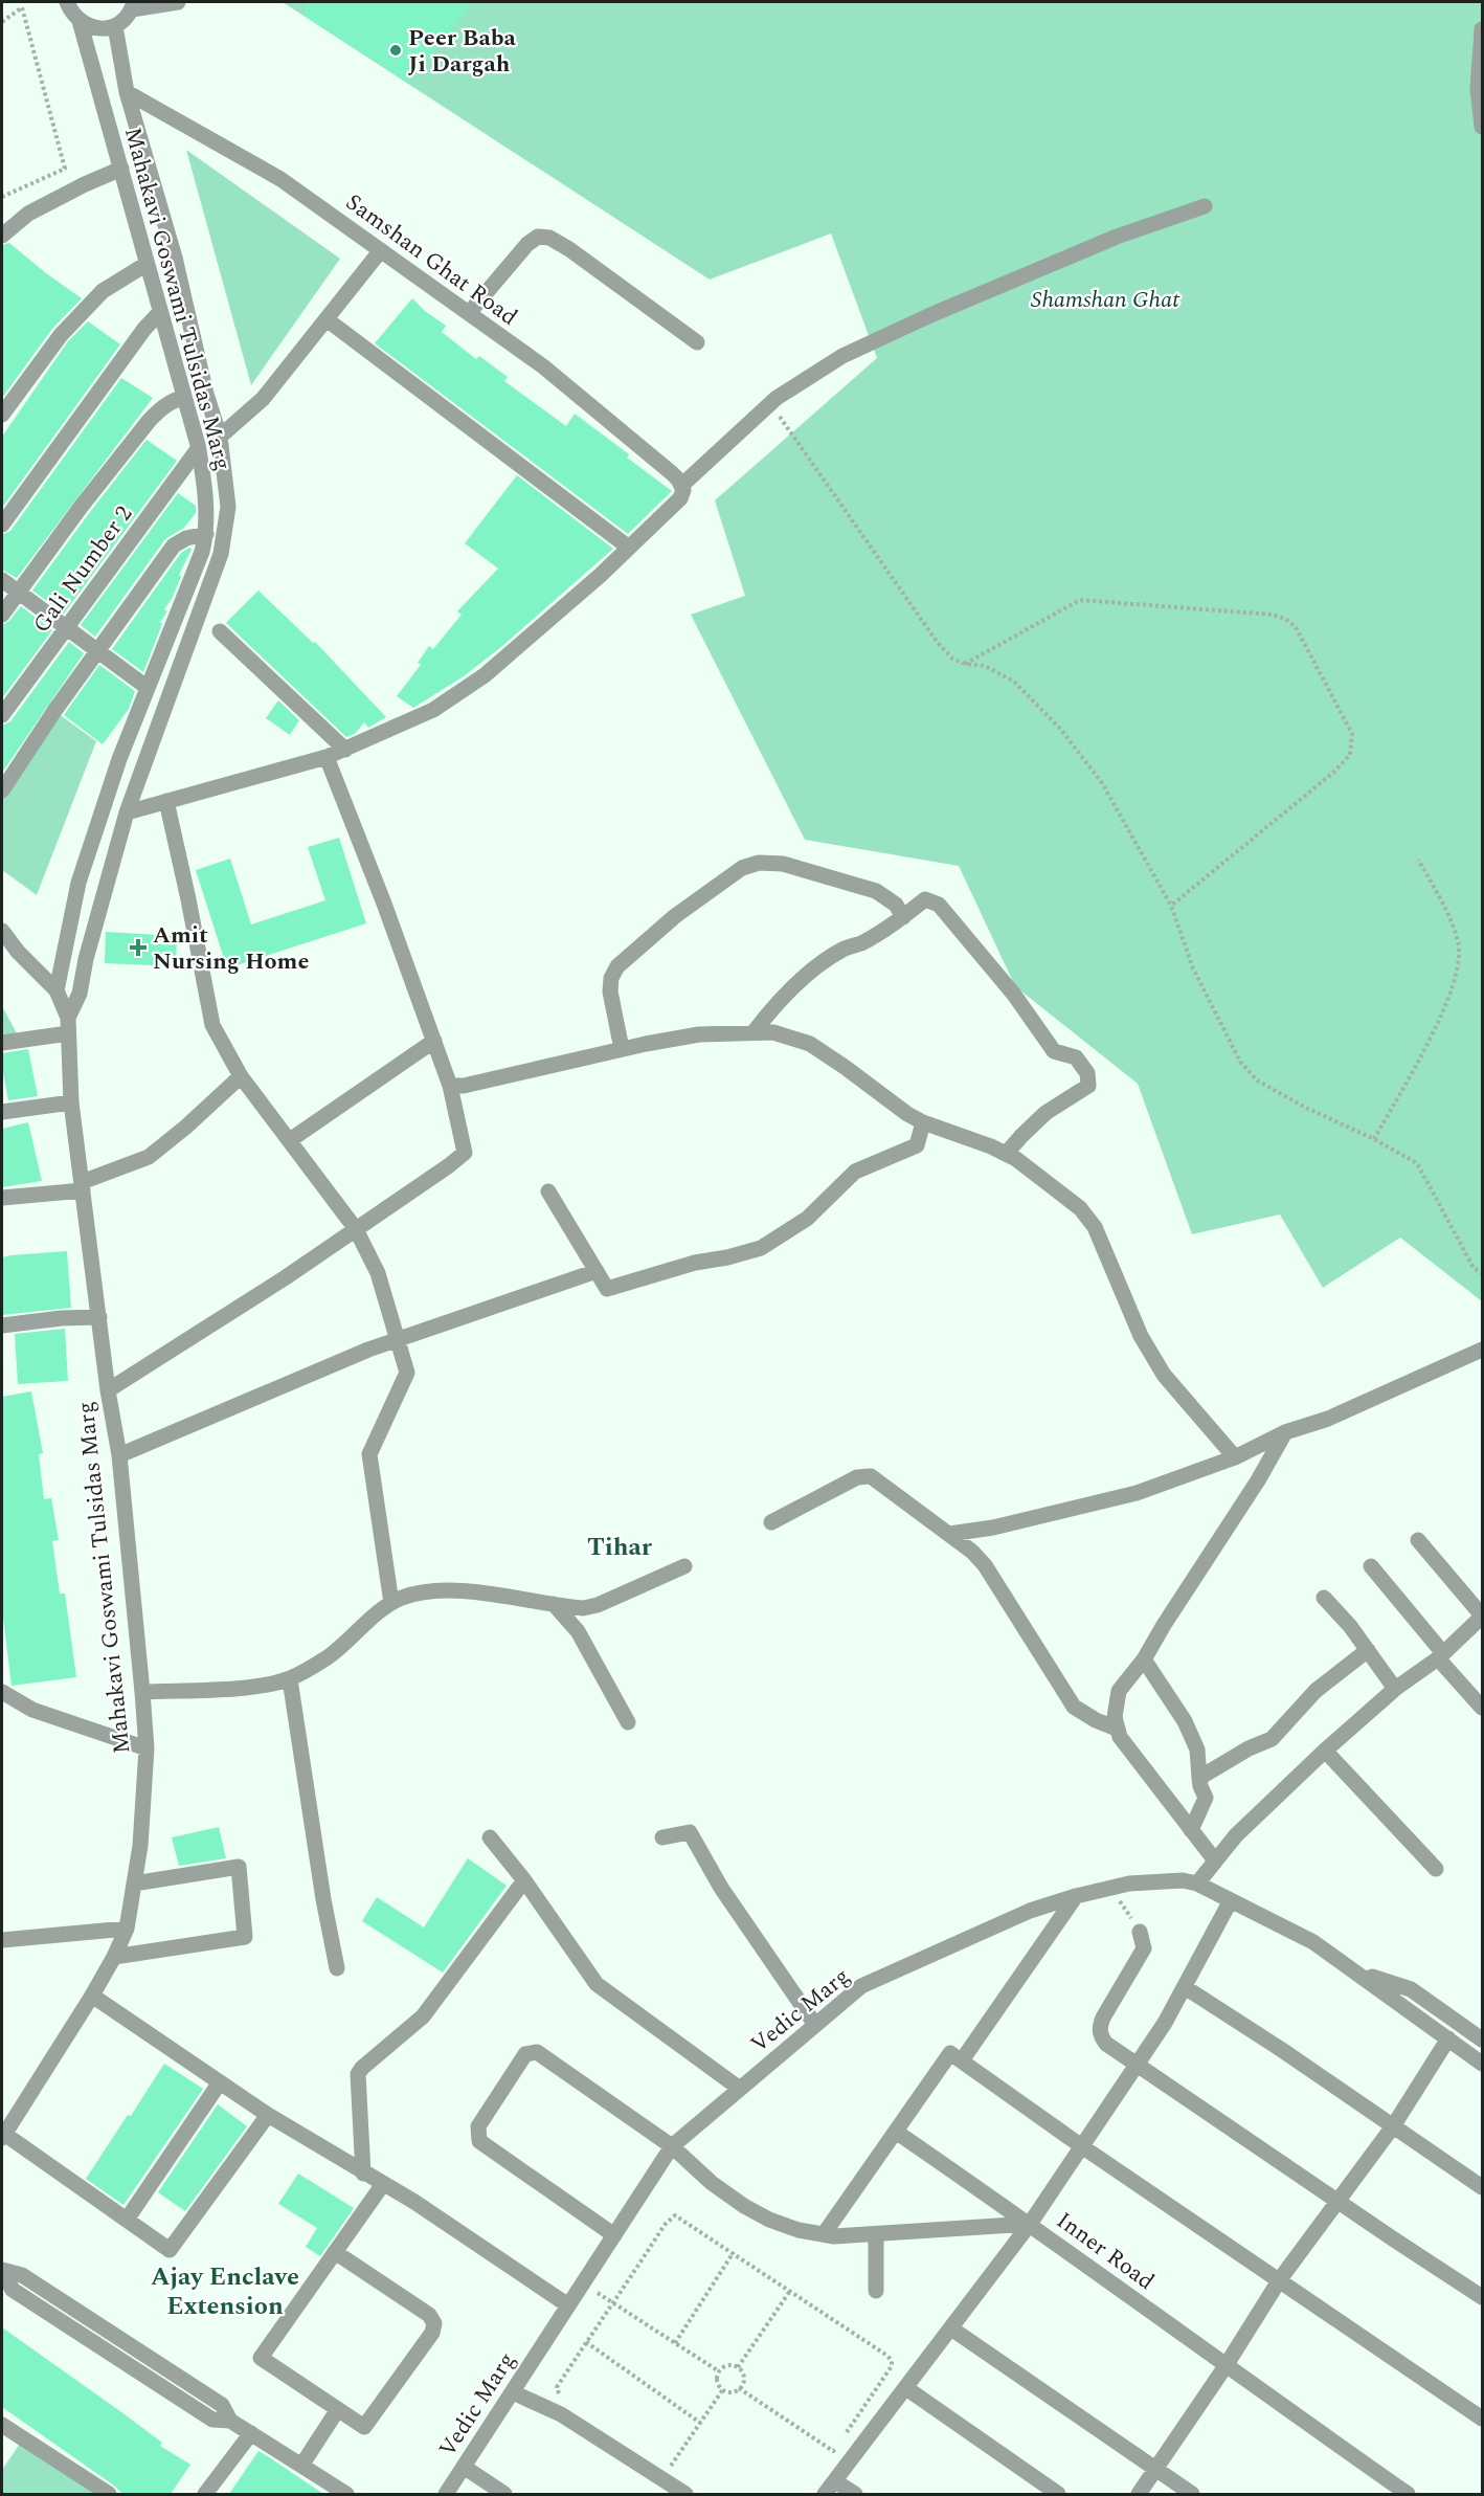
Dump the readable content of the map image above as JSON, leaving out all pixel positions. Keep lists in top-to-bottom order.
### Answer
{
  "streets": {
    "street": [
      "Samshan Ghat Road",
      "Mahakavi Goswami Tulsidas Marg",
      "Gali Number 2",
      "Vedic Marg",
      "Inner Road"
    ]
  },
  "crossings": [
    ["Samshan Ghat Road", "Mahakavi Goswami Tulsidas Marg"],
    ["Mahakavi Goswami Tulsidas Marg", "Gali Number 2"],
    ["Vedic Marg", "Inner Road"]
  ],
  "districts": ["Tihar", "Ajay Enclave Extension"],
  "parks": ["Shamshan Ghat"],
  "places": {
    "other": ["Peer Baba Ji Dargah"],
    "health": ["Amit Nursing Home"]
  }
}
